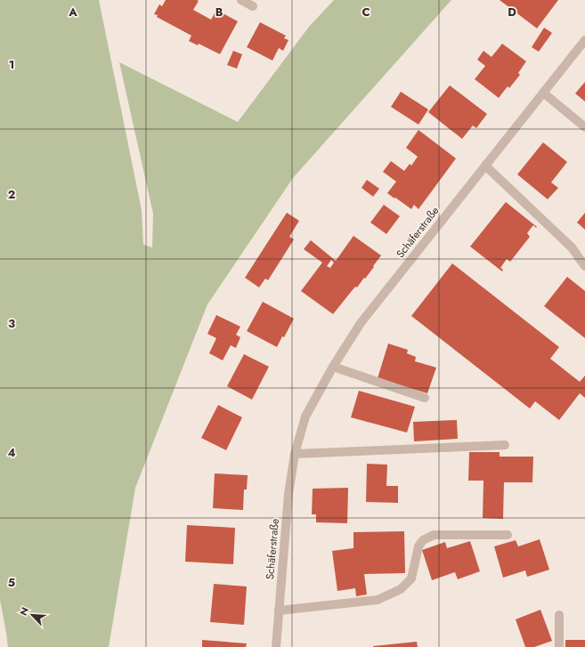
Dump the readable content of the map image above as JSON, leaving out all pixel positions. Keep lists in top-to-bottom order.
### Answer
{
  "streets": {
    "street": ["Schäferstraße"]
  },
  "north": "top left",
  "grid": {
    "columns": [
      "A",
      "B",
      "C",
      "D"
    ],
    "rows": [
      "1",
      "2",
      "3",
      "4",
      "5"
    ]
  }
}
